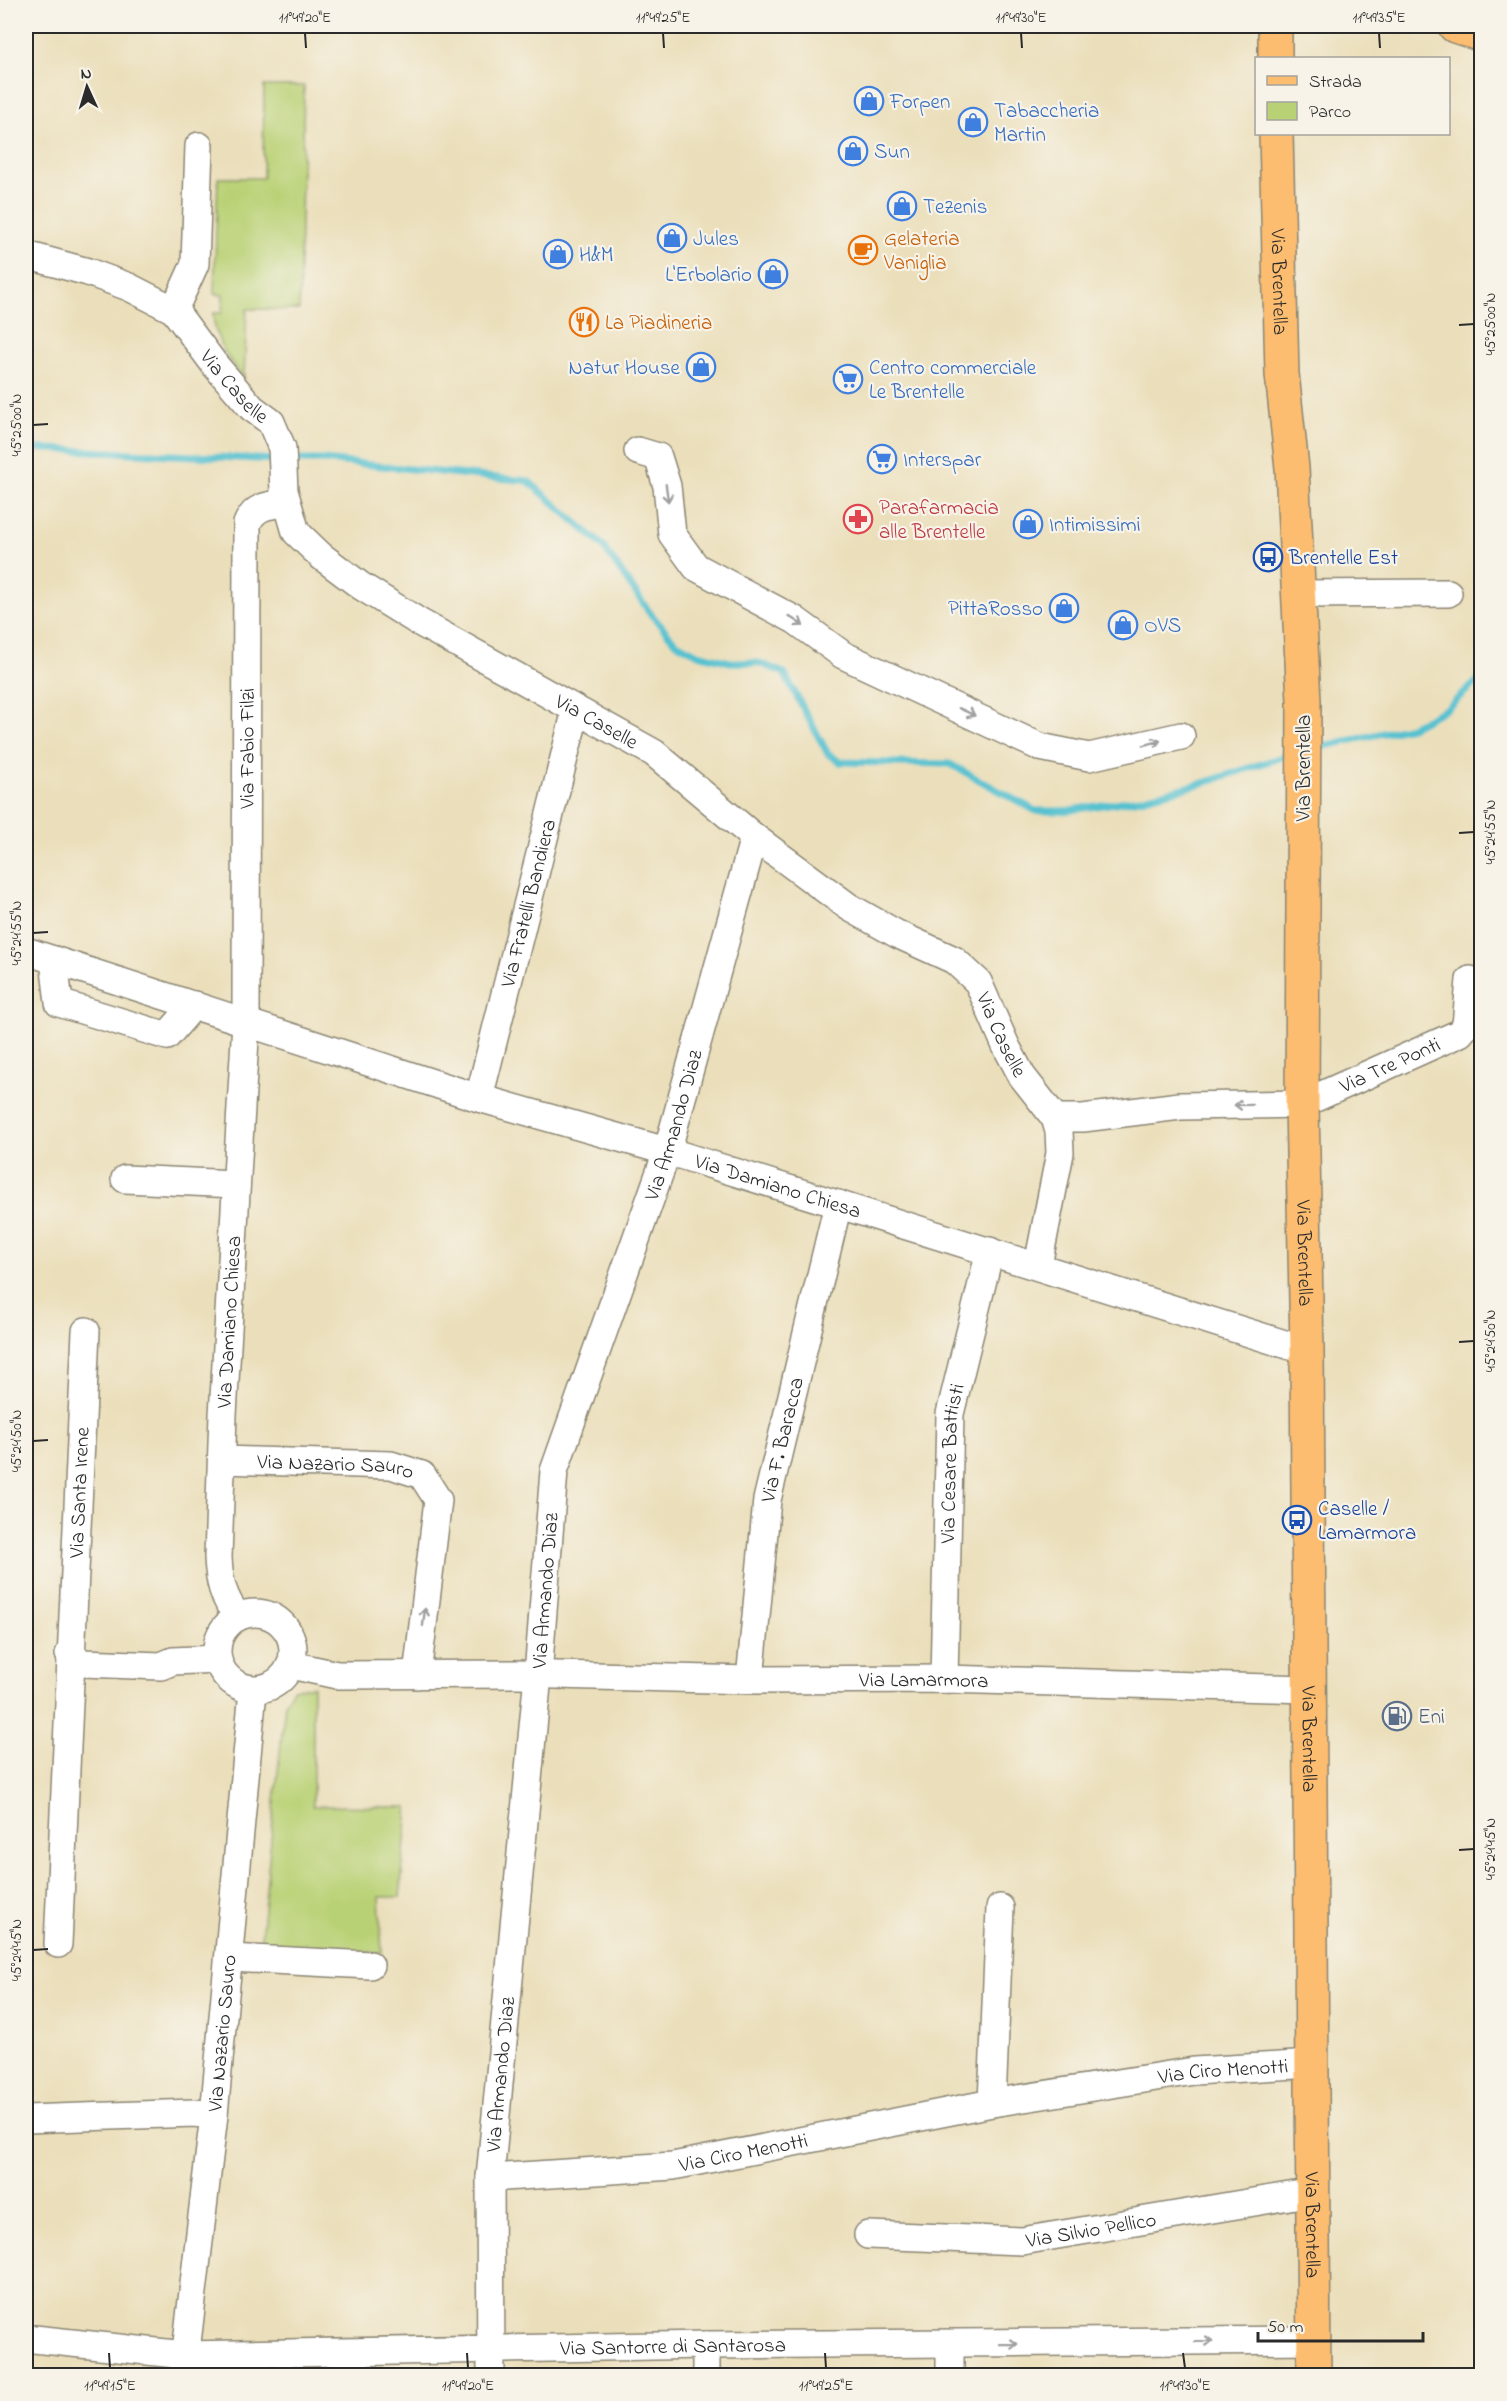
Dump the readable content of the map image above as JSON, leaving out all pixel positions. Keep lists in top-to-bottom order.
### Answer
{
  "streets": {
    "main road": ["Via Brentella"],
    "street": [
      "Via Caselle",
      "Via Fabio Filzi",
      "Via Fratelli Bandiera",
      "Via Tre Ponti",
      "Via Armando Diaz",
      "Via Damiano Chiesa",
      "Via F. Baracca",
      "Via Cesare Battisti",
      "Via Nazario Sauro",
      "Via Santa Irene",
      "Via Lamarmora",
      "Via Ciro Menotti",
      "Via Silvio Pellico",
      "Via Santorre di Santarosa"
    ]
  },
  "crossings": [
    ["Via Brentella", "Via Tre Ponti"],
    ["Via Brentella", "Via Damiano Chiesa"],
    ["Via Brentella", "Via Lamarmora"],
    ["Via Brentella", "Via Ciro Menotti"],
    ["Via Brentella", "Via Silvio Pellico"],
    ["Via Brentella", "Via Santorre di Santarosa"],
    ["Via Caselle", "Via Fabio Filzi"],
    ["Via Caselle", "Via Fratelli Bandiera"],
    ["Via Caselle", "Via Armando Diaz"],
    ["Via Caselle", "Via Damiano Chiesa"],
    ["Via Fabio Filzi", "Via Damiano Chiesa"],
    ["Via Fratelli Bandiera", "Via Damiano Chiesa"],
    ["Via Armando Diaz", "Via Damiano Chiesa"],
    ["Via Armando Diaz", "Via Lamarmora"],
    ["Via Armando Diaz", "Via Ciro Menotti"],
    ["Via Armando Diaz", "Via Santorre di Santarosa"],
    ["Via Damiano Chiesa", "Via F. Baracca"],
    ["Via Damiano Chiesa", "Via Cesare Battisti"],
    ["Via Damiano Chiesa", "Via Nazario Sauro"],
    ["Via F. Baracca", "Via Lamarmora"],
    ["Via Cesare Battisti", "Via Lamarmora"],
    ["Via Nazario Sauro", "Via Santorre di Santarosa"]
  ],
  "places": {
    "shop": [
      "Forpen",
      "Tabaccheria Martin",
      "Sun",
      "Tezenis",
      "Jules",
      "H&M",
      "L'Erbolario",
      "Natur House",
      "Intimissimi",
      "PittaRosso",
      "OVS"
    ],
    "cafe": ["Gelateria Vaniglia"],
    "restaurant": ["La Piadineria"],
    "supermarket": ["Centro commerciale Le Brentelle", "Interspar"],
    "pharmacy": ["Parafarmacia alle Brentelle"],
    "bus stop": ["Brentelle Est", "Caselle / Lamarmora"],
    "fuel station": ["Eni"]
  },
  "legend": ["Strada", "Parco"],
  "scale_bar": "50 m",
  "north": "top",
  "coordinates": [
    "11°49'20\"E",
    "11°49'25\"E",
    "11°49'30\"E",
    "11°49'35\"E",
    "45°25'00\"N",
    "45°24'55\"N",
    "45°24'50\"N",
    "45°24'45\"N",
    "11°49'15\"E"
  ]
}
